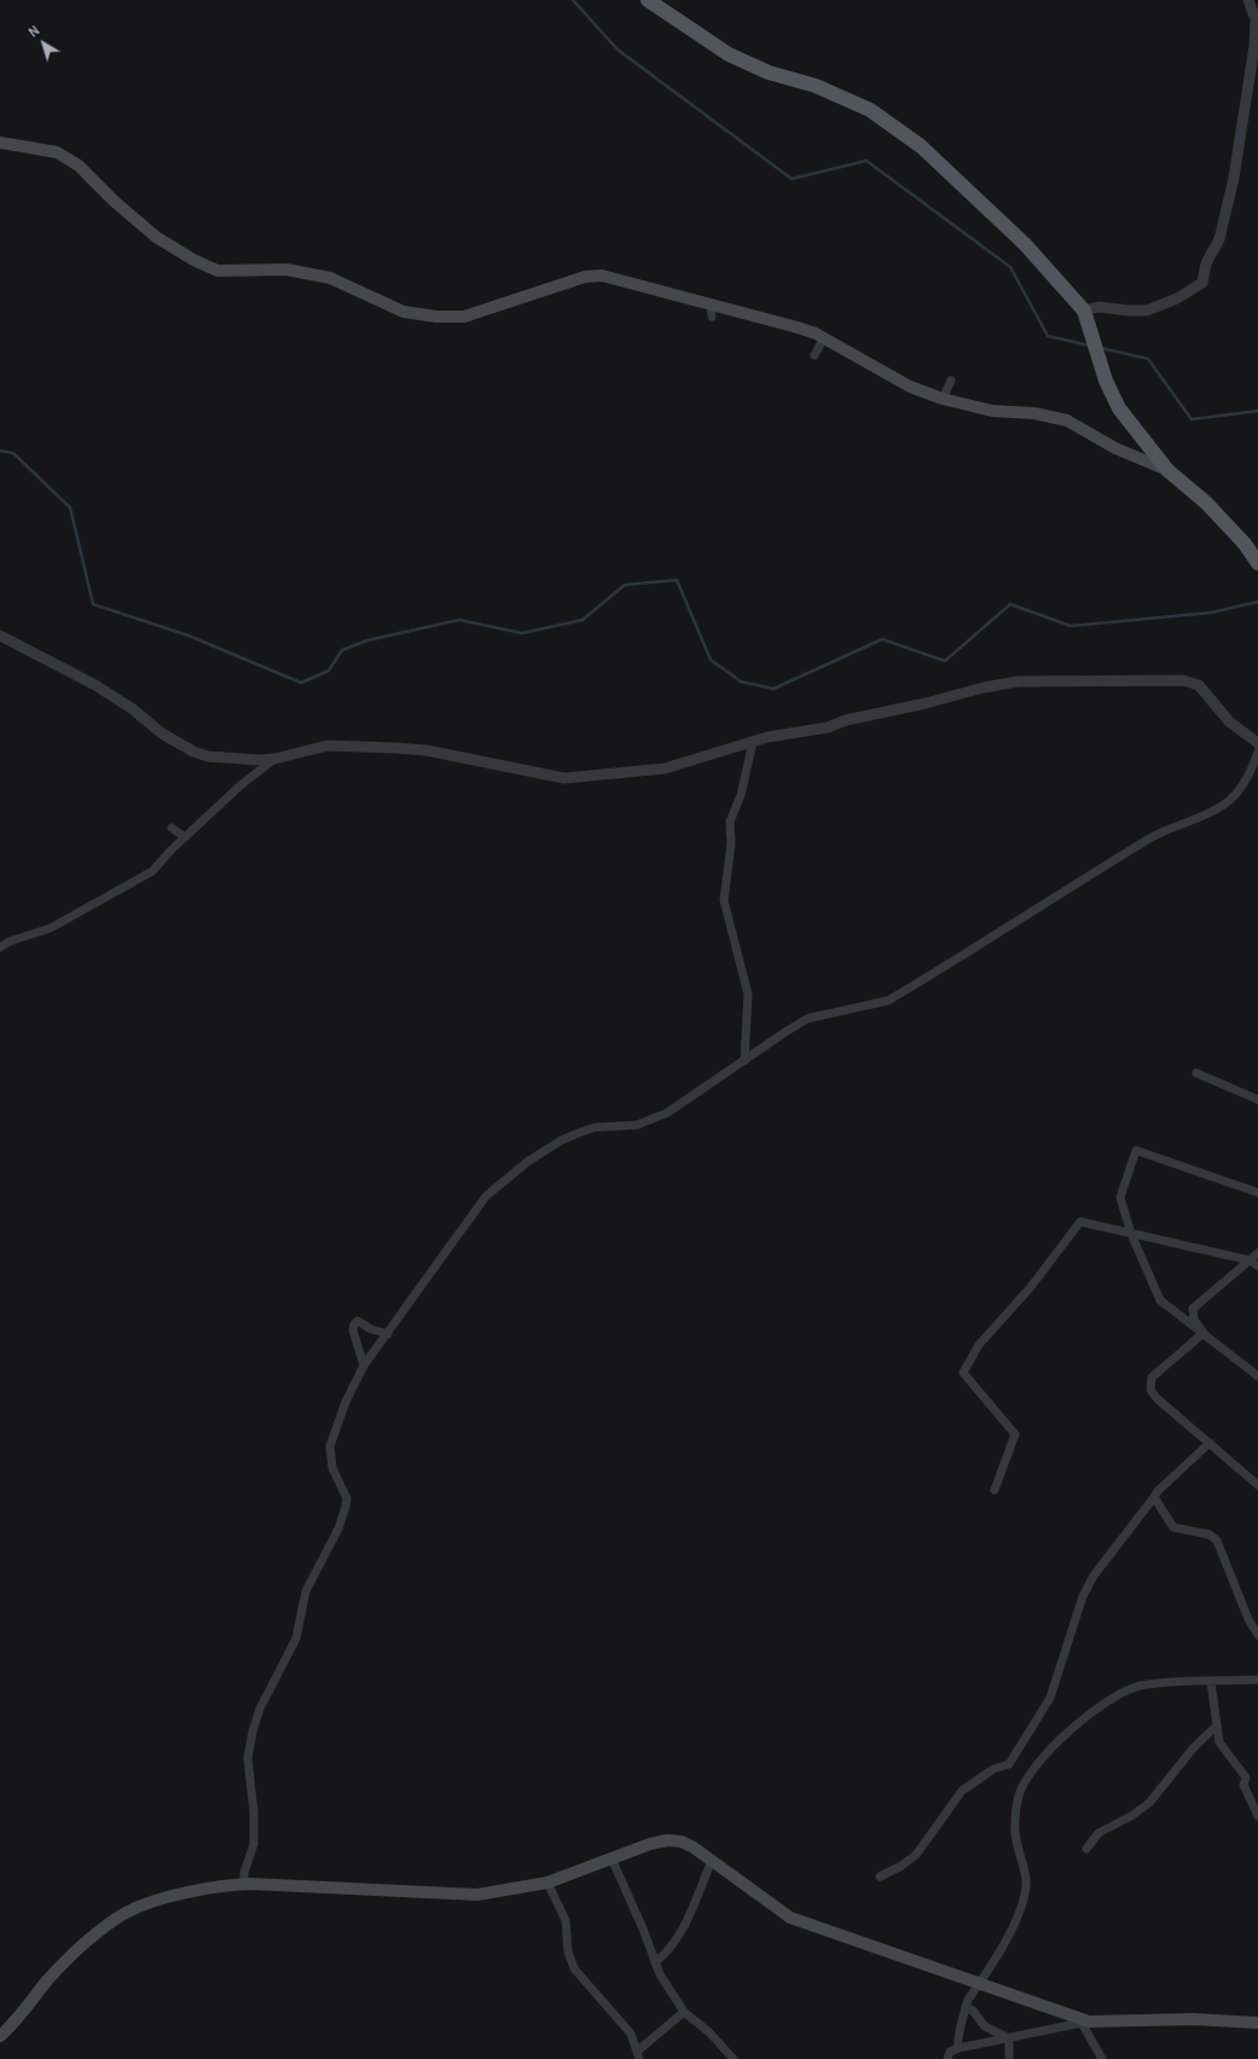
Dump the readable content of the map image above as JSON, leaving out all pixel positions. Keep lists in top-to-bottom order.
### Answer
{
  "north": "top left"
}
